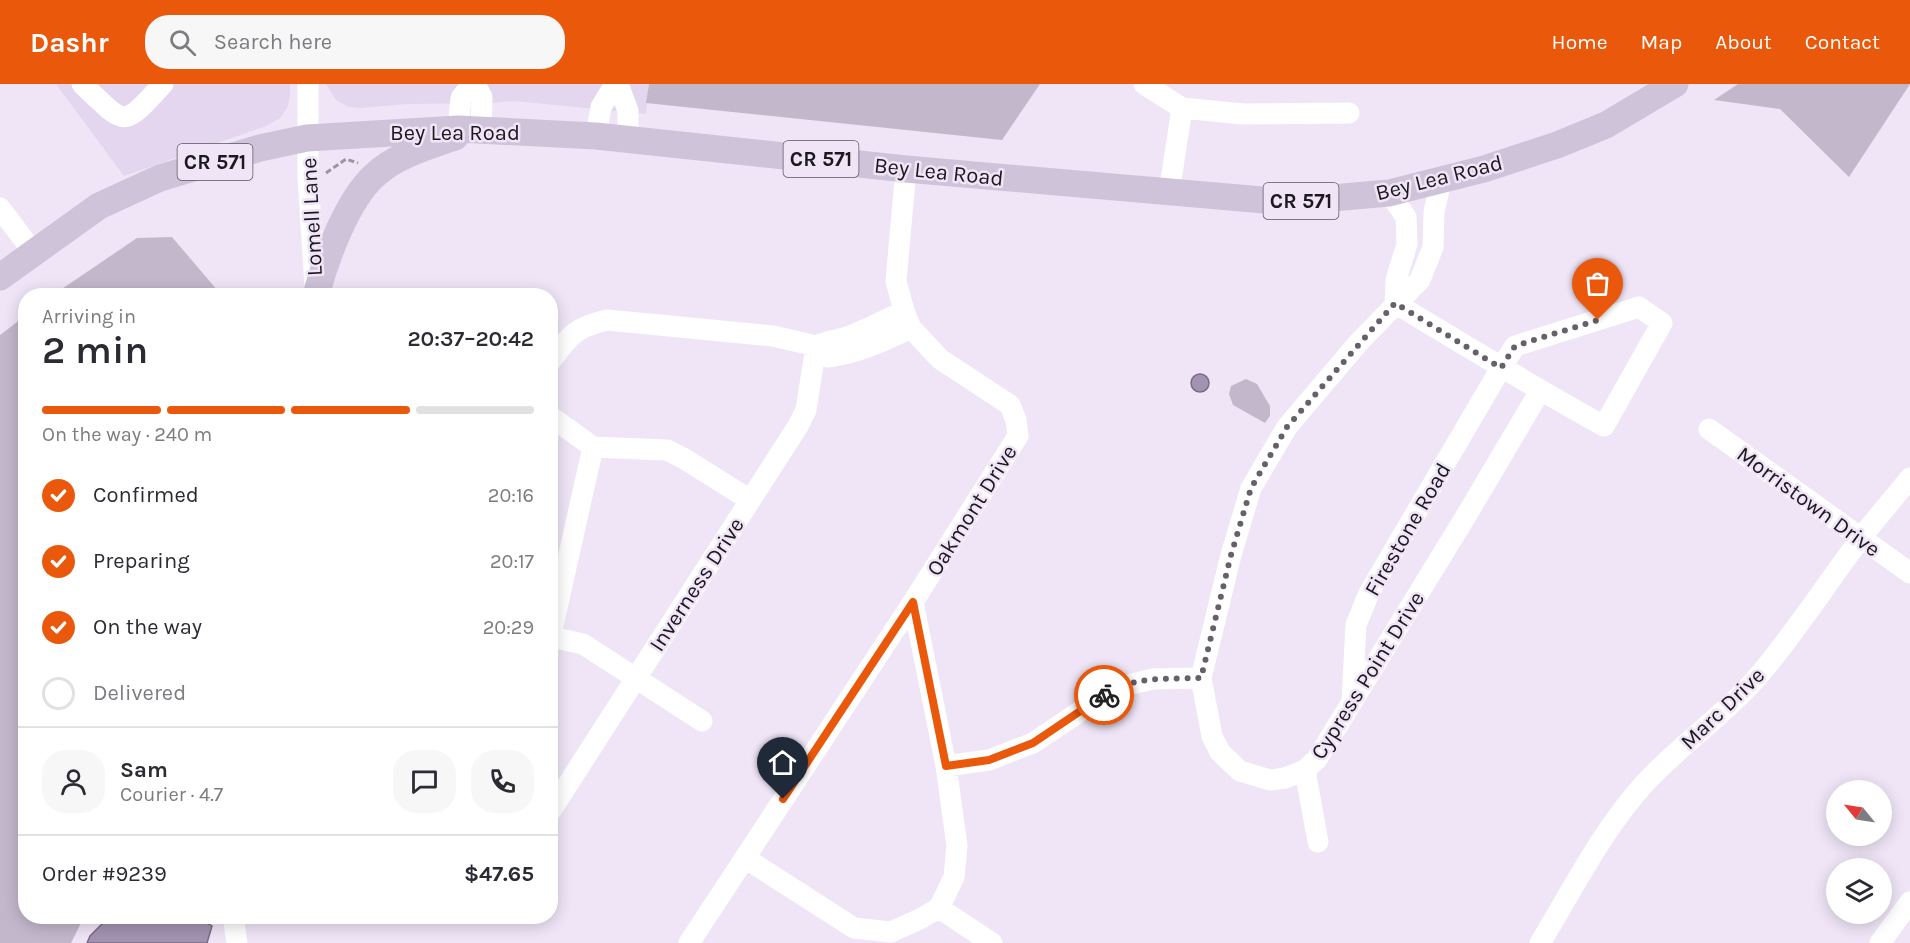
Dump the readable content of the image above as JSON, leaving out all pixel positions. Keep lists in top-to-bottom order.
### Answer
{
  "streets": {
    "main road": ["Bey Lea Road", "CR 571"],
    "street": [
      "Lomell Lane",
      "Morristown Drive",
      "Oakmont Drive",
      "Firestone Road",
      "Inverness Drive",
      "Cypress Point Drive",
      "Marc Drive"
    ]
  },
  "crossings": [
    ["Bey Lea Road", "Lomell Lane"],
    ["Bey Lea Road", "Oakmont Drive"],
    ["Morristown Drive", "Marc Drive"],
    ["Firestone Road", "Cypress Point Drive"]
  ],
  "north": "top left",
  "page": {
    "header": "Dashr",
    "search": "Search here",
    "nav": [
      "Home",
      "Map",
      "About",
      "Contact"
    ],
    "heading": ["2 min", "Arriving in", "20:37–20:42"],
    "panel": [
      "Sam",
      "Courier · 4.7",
      "Order #9239",
      "$47.65"
    ],
    "bar": "On the way · 240 m",
    "list": [
      ["Confirmed", "20:16"],
      ["Preparing", "20:17"],
      ["On the way", "20:29"],
      "Delivered"
    ]
  }
}
